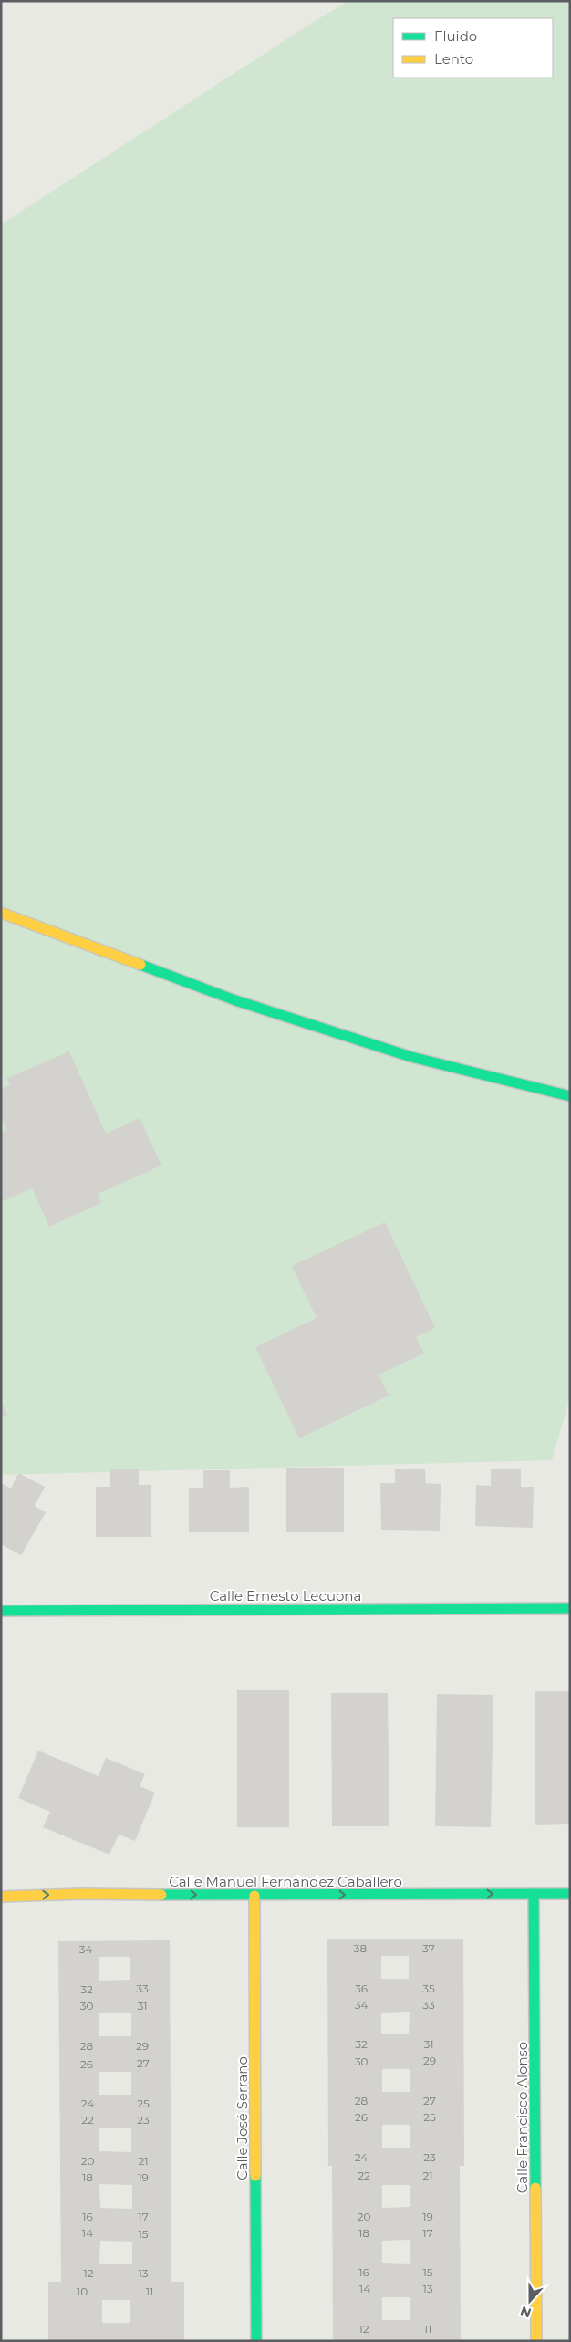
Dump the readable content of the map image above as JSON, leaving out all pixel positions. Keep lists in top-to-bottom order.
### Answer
{
  "streets": {
    "street": [
      "Calle Ernesto Lecuona",
      "Calle Manuel Fernández Caballero",
      "Calle Francisco Alonso",
      "Calle José Serrano"
    ]
  },
  "crossings": [
    ["Calle Manuel Fernández Caballero", "Calle Francisco Alonso"],
    ["Calle Manuel Fernández Caballero", "Calle José Serrano"]
  ],
  "one_way": ["Calle Manuel Fernández Caballero"],
  "house_numbers": [
    "38",
    "37",
    "34",
    "33",
    "36",
    "35",
    "32",
    "34",
    "33",
    "30",
    "31",
    "32",
    "31",
    "28",
    "29",
    "29",
    "30",
    "27",
    "26",
    "28",
    "27",
    "24",
    "25",
    "26",
    "25",
    "22",
    "23",
    "24",
    "23",
    "20",
    "21",
    "22",
    "21",
    "18",
    "19",
    "16",
    "17",
    "20",
    "19",
    "14",
    "18",
    "17",
    "15",
    "16",
    "15",
    "12",
    "13",
    "14",
    "13",
    "10",
    "11",
    "12",
    "11"
  ],
  "legend": ["Fluido", "Lento"],
  "north": "bottom"
}
